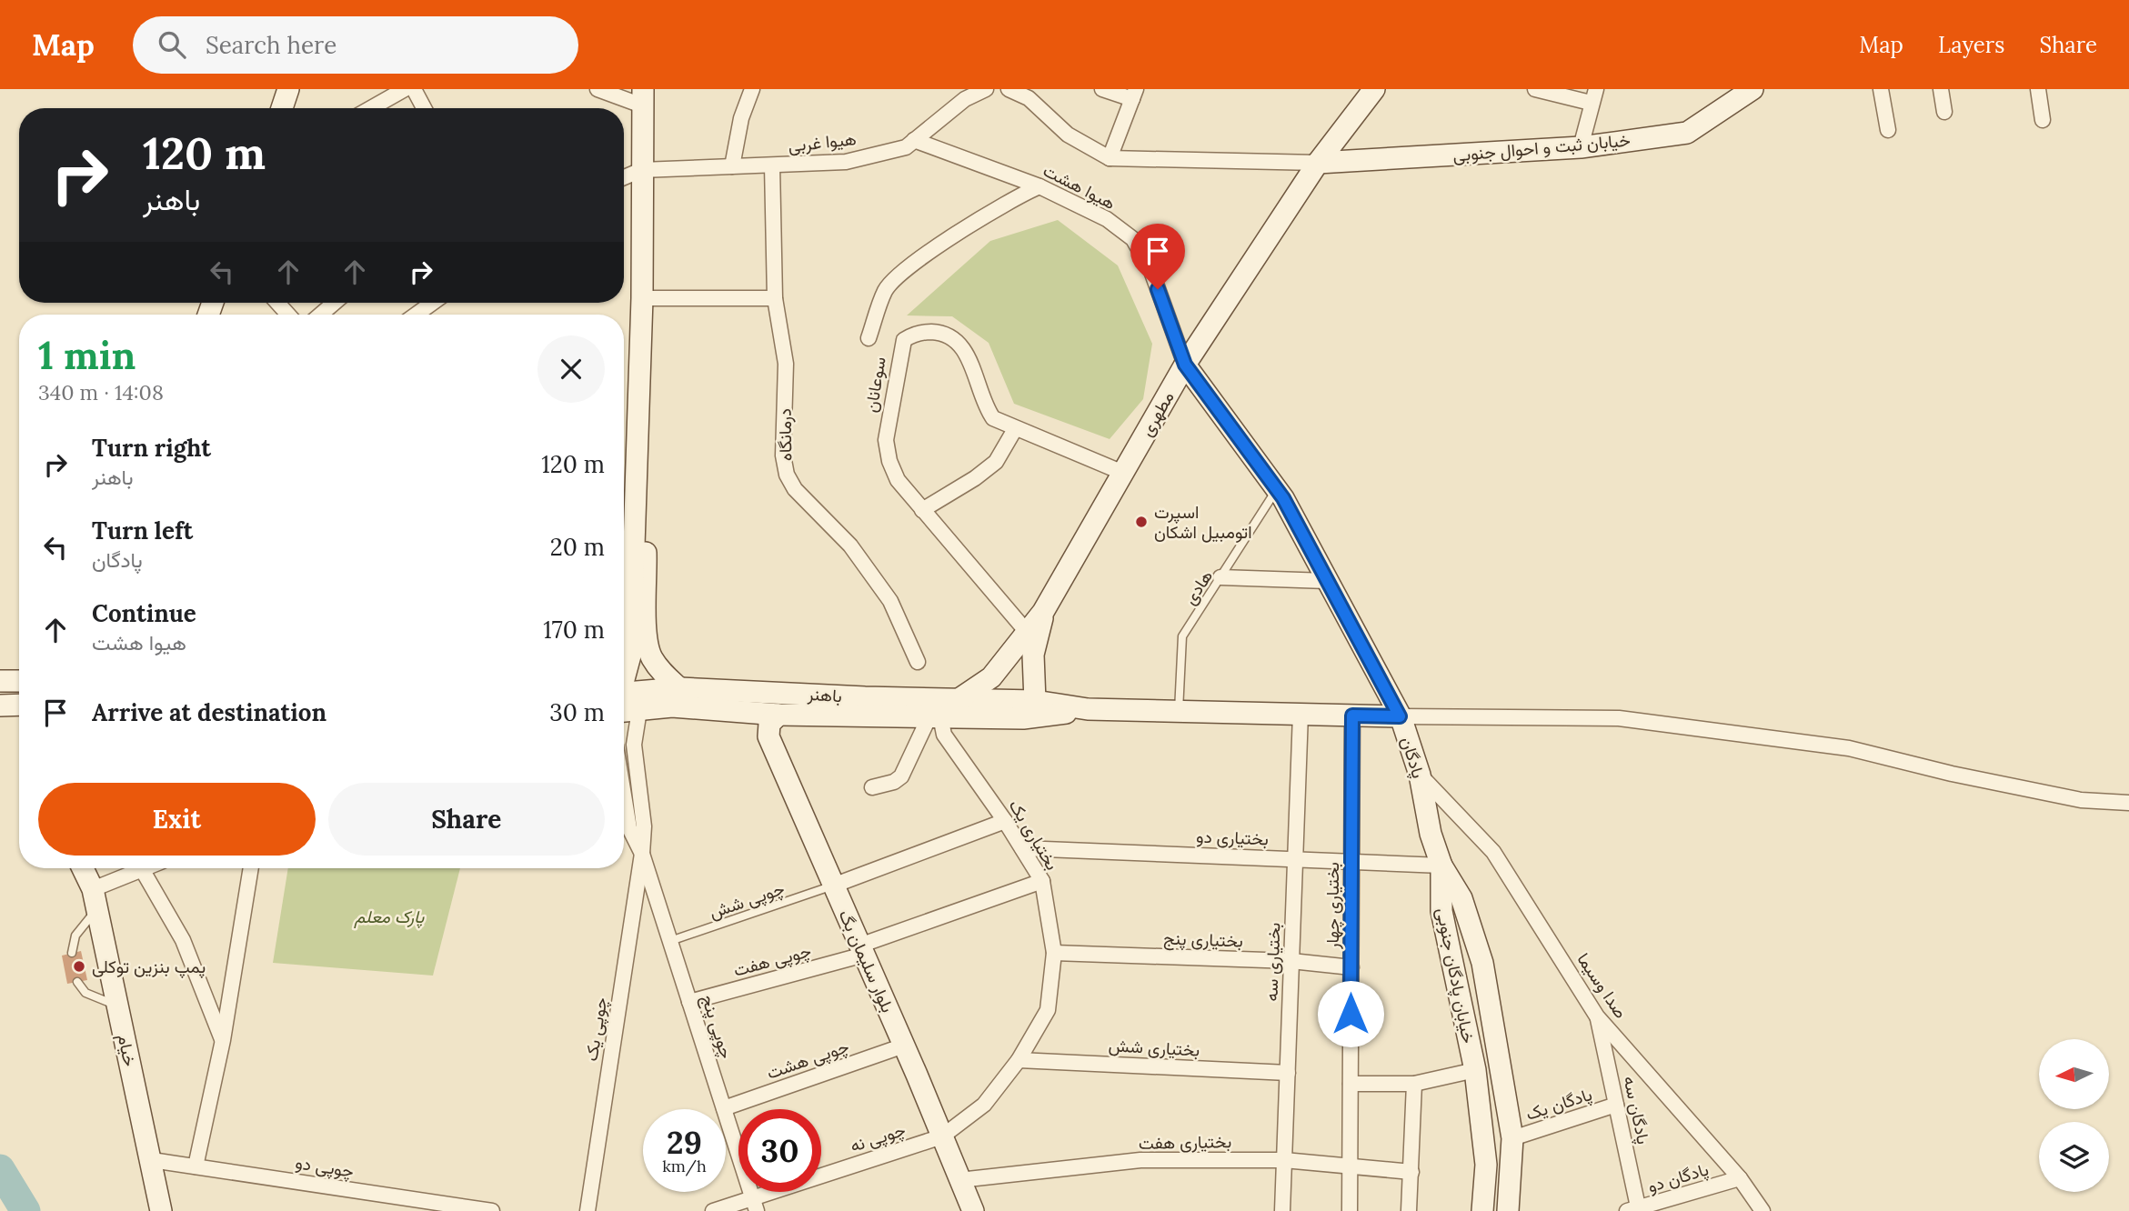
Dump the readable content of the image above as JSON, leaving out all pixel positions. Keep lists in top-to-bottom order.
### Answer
{
  "streets": {
    "street": [
      "هیوا غربی",
      "خیابان ثبت و احوال جنوبی",
      "هیوا هشت",
      "سوعانان",
      "مطهری",
      "درمانگاه",
      "باهنر",
      "پادگان",
      "بختیاری یک",
      "بختیاری دو",
      "بختیاری چهار",
      "بختیاری پنج",
      "چوپی هفت",
      "بلوار سلیمان بگ",
      "بختیاری سه",
      "خیابان پادگان جنوبی",
      "صدا وسیما",
      "چوپی پنج",
      "چوپی یک",
      "بختیاری شش",
      "خیام",
      "چوپی هشت",
      "پادگان یک",
      "پادگان سه",
      "چوپی نه",
      "بختیاری هفت",
      "چوپی دو",
      "پادگان دو"
    ],
    "lane": ["هادی", "چوپی شش"]
  },
  "crossings": [
    ["هیوا غربی", "هیوا هشت"],
    ["هیوا غربی", "درمانگاه"],
    ["خیابان ثبت و احوال جنوبی", "مطهری"],
    ["هیوا هشت", "مطهری"],
    ["هیوا هشت", "پادگان"],
    ["سوعانان", "مطهری"],
    ["مطهری", "باهنر"],
    ["مطهری", "پادگان"],
    ["هادی", "باهنر"],
    ["هادی", "پادگان"],
    ["باهنر", "پادگان"],
    ["باهنر", "بختیاری یک"],
    ["باهنر", "بختیاری چهار"],
    ["باهنر", "بلوار سلیمان بگ"],
    ["باهنر", "بختیاری سه"],
    ["باهنر", "چوپی یک"],
    ["پادگان", "بختیاری دو"],
    ["پادگان", "خیابان پادگان جنوبی"],
    ["پادگان", "صدا وسیما"],
    ["بختیاری یک", "بختیاری دو"],
    ["بختیاری یک", "بختیاری پنج"],
    ["بختیاری یک", "چوپی هفت"],
    ["بختیاری یک", "بلوار سلیمان بگ"],
    ["بختیاری یک", "بختیاری شش"],
    ["بختیاری یک", "چوپی نه"],
    ["بختیاری دو", "بختیاری چهار"],
    ["بختیاری دو", "بختیاری سه"],
    ["بختیاری دو", "خیابان پادگان جنوبی"],
    ["چوپی شش", "بلوار سلیمان بگ"],
    ["چوپی شش", "چوپی پنج"],
    ["بختیاری چهار", "بختیاری پنج"],
    ["بختیاری چهار", "بختیاری هفت"],
    ["بختیاری پنج", "بختیاری سه"],
    ["چوپی هفت", "بلوار سلیمان بگ"],
    ["چوپی هفت", "چوپی پنج"],
    ["بلوار سلیمان بگ", "چوپی هشت"],
    ["بلوار سلیمان بگ", "چوپی نه"],
    ["بلوار سلیمان بگ", "بختیاری هفت"],
    ["بختیاری سه", "بختیاری شش"],
    ["بختیاری سه", "بختیاری هفت"],
    ["خیابان پادگان جنوبی", "پادگان یک"],
    ["صدا وسیما", "پادگان سه"],
    ["صدا وسیما", "پادگان دو"],
    ["چوپی پنج", "چوپی یک"],
    ["چوپی پنج", "چوپی هشت"],
    ["چوپی پنج", "چوپی نه"],
    ["خیام", "چوپی دو"],
    ["پادگان یک", "پادگان سه"],
    ["پادگان سه", "پادگان دو"]
  ],
  "parks": ["پارک معلم"],
  "places": ["اسپرت اتومبیل اشکان", "پمپ بنزین توکلی"],
  "north": "left",
  "page": {
    "header": "Map",
    "search": "Search here",
    "nav": ["Map", "Layers", "Share"],
    "turn": ["120 m", "باهنر"],
    "heading": ["1 min", "340 m · 14:08"],
    "list": [
      {
        "name": "Turn right",
        "note": "باهنر",
        "value": "120 m"
      },
      {
        "name": "Turn left",
        "note": "پادگان",
        "value": "20 m"
      },
      {
        "name": "Continue",
        "note": "هیوا هشت",
        "value": "170 m"
      },
      {
        "name": "Arrive at destination",
        "value": "30 m"
      }
    ],
    "buttons": ["Exit", "Share"],
    "speed": "29 km/h",
    "limit": "30"
  }
}
